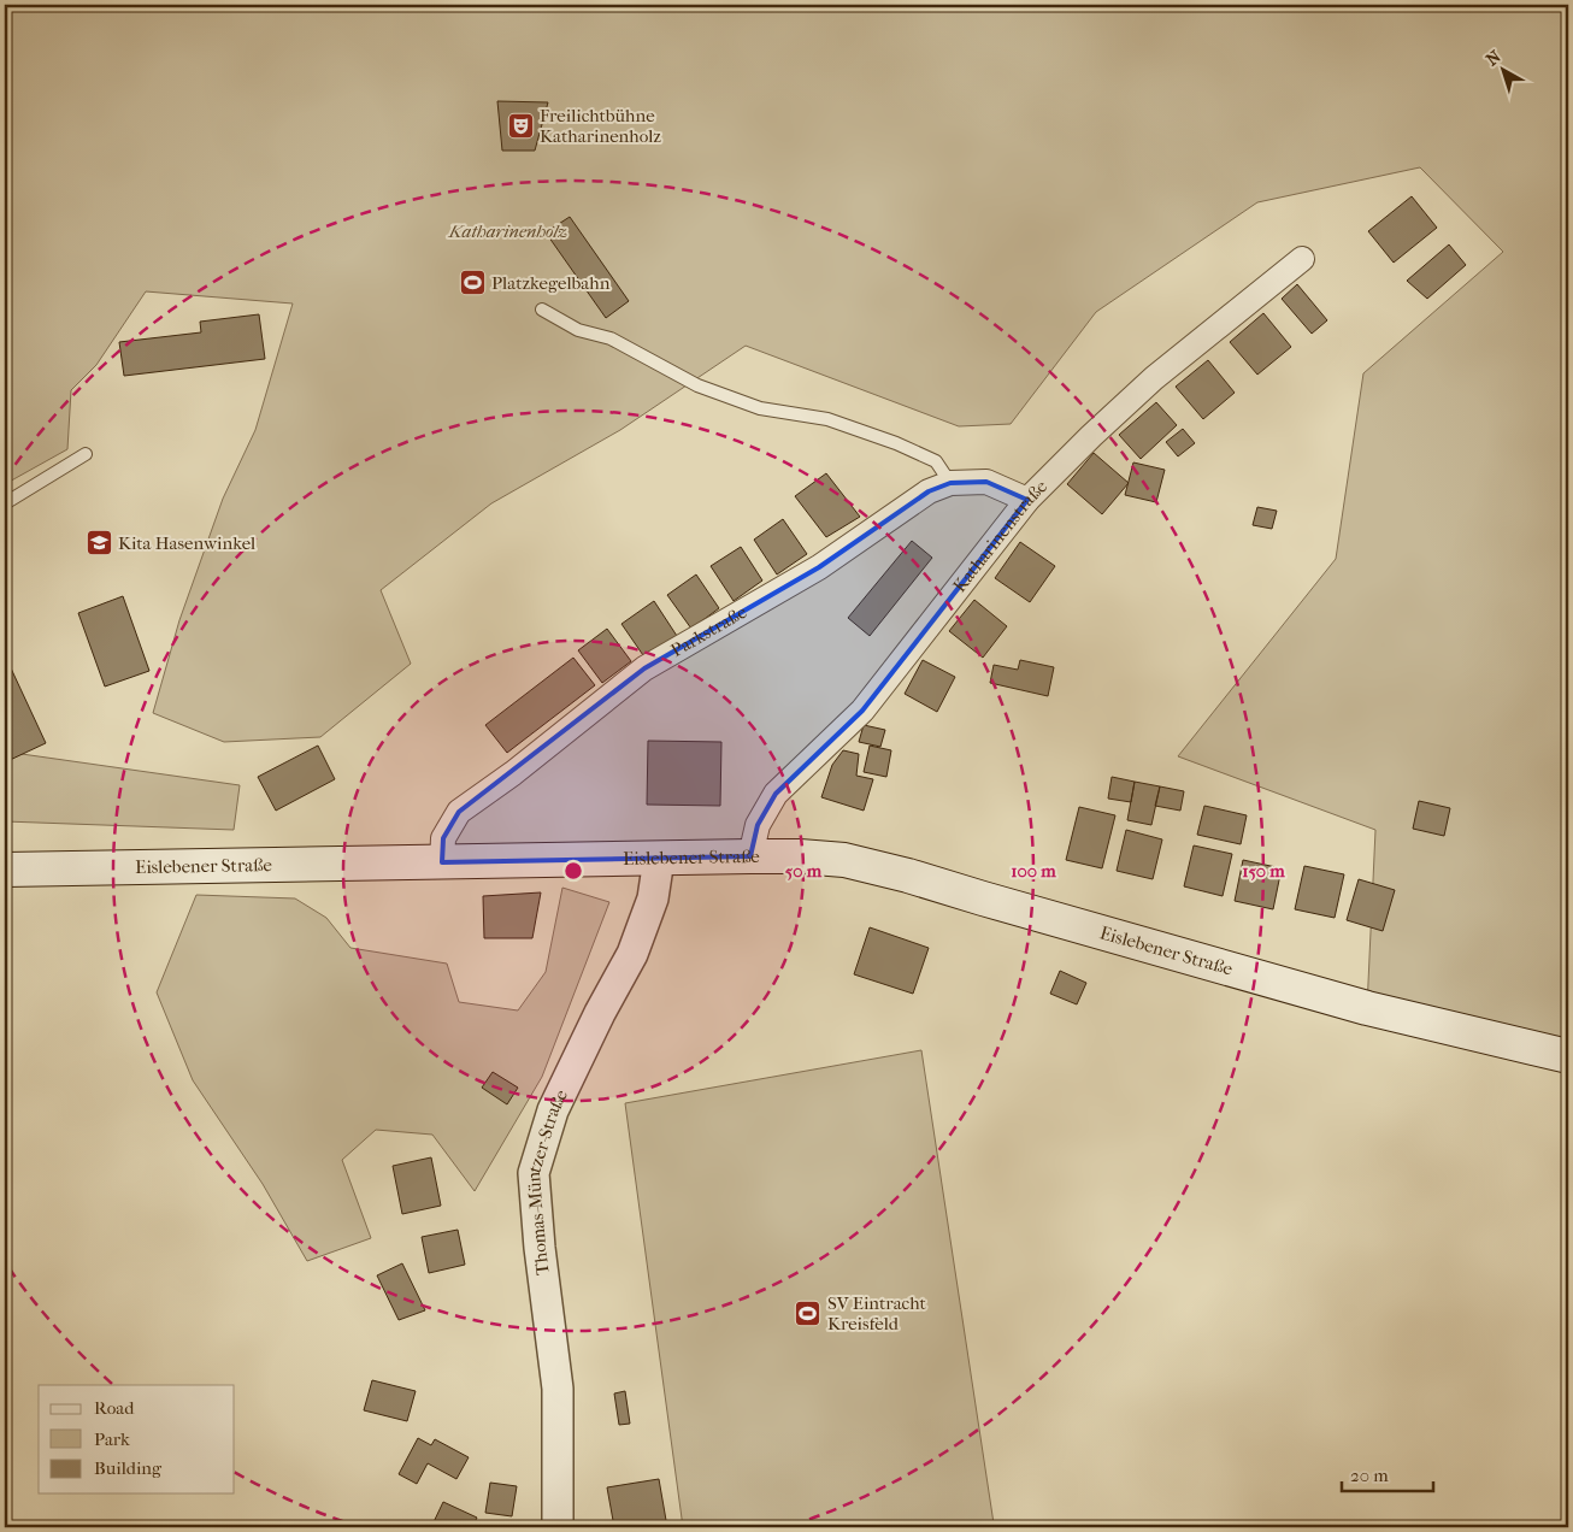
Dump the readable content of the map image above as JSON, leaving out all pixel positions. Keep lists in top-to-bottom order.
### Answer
{
  "streets": {
    "main road": ["Eislebener Straße"],
    "street": ["Katharinenstraße", "Parkstraße", "Thomas-Müntzer-Straße"]
  },
  "crossings": [
    ["Katharinenstraße", "Parkstraße"],
    ["Katharinenstraße", "Eislebener Straße"],
    ["Parkstraße", "Eislebener Straße"],
    ["Eislebener Straße", "Thomas-Müntzer-Straße"]
  ],
  "parks": ["Katharinenholz"],
  "places": {
    "theatre": ["Freilichtbühne Katharinenholz"],
    "sports": ["Platzkegelbahn", "SV Eintracht Kreisfeld"],
    "school or university": ["Kita Hasenwinkel"]
  },
  "legend": ["Road", "Park", "Building"],
  "scale_bar": "20 m",
  "north": "top left",
  "rings": ["50 m", "100 m", "150 m"]
}
